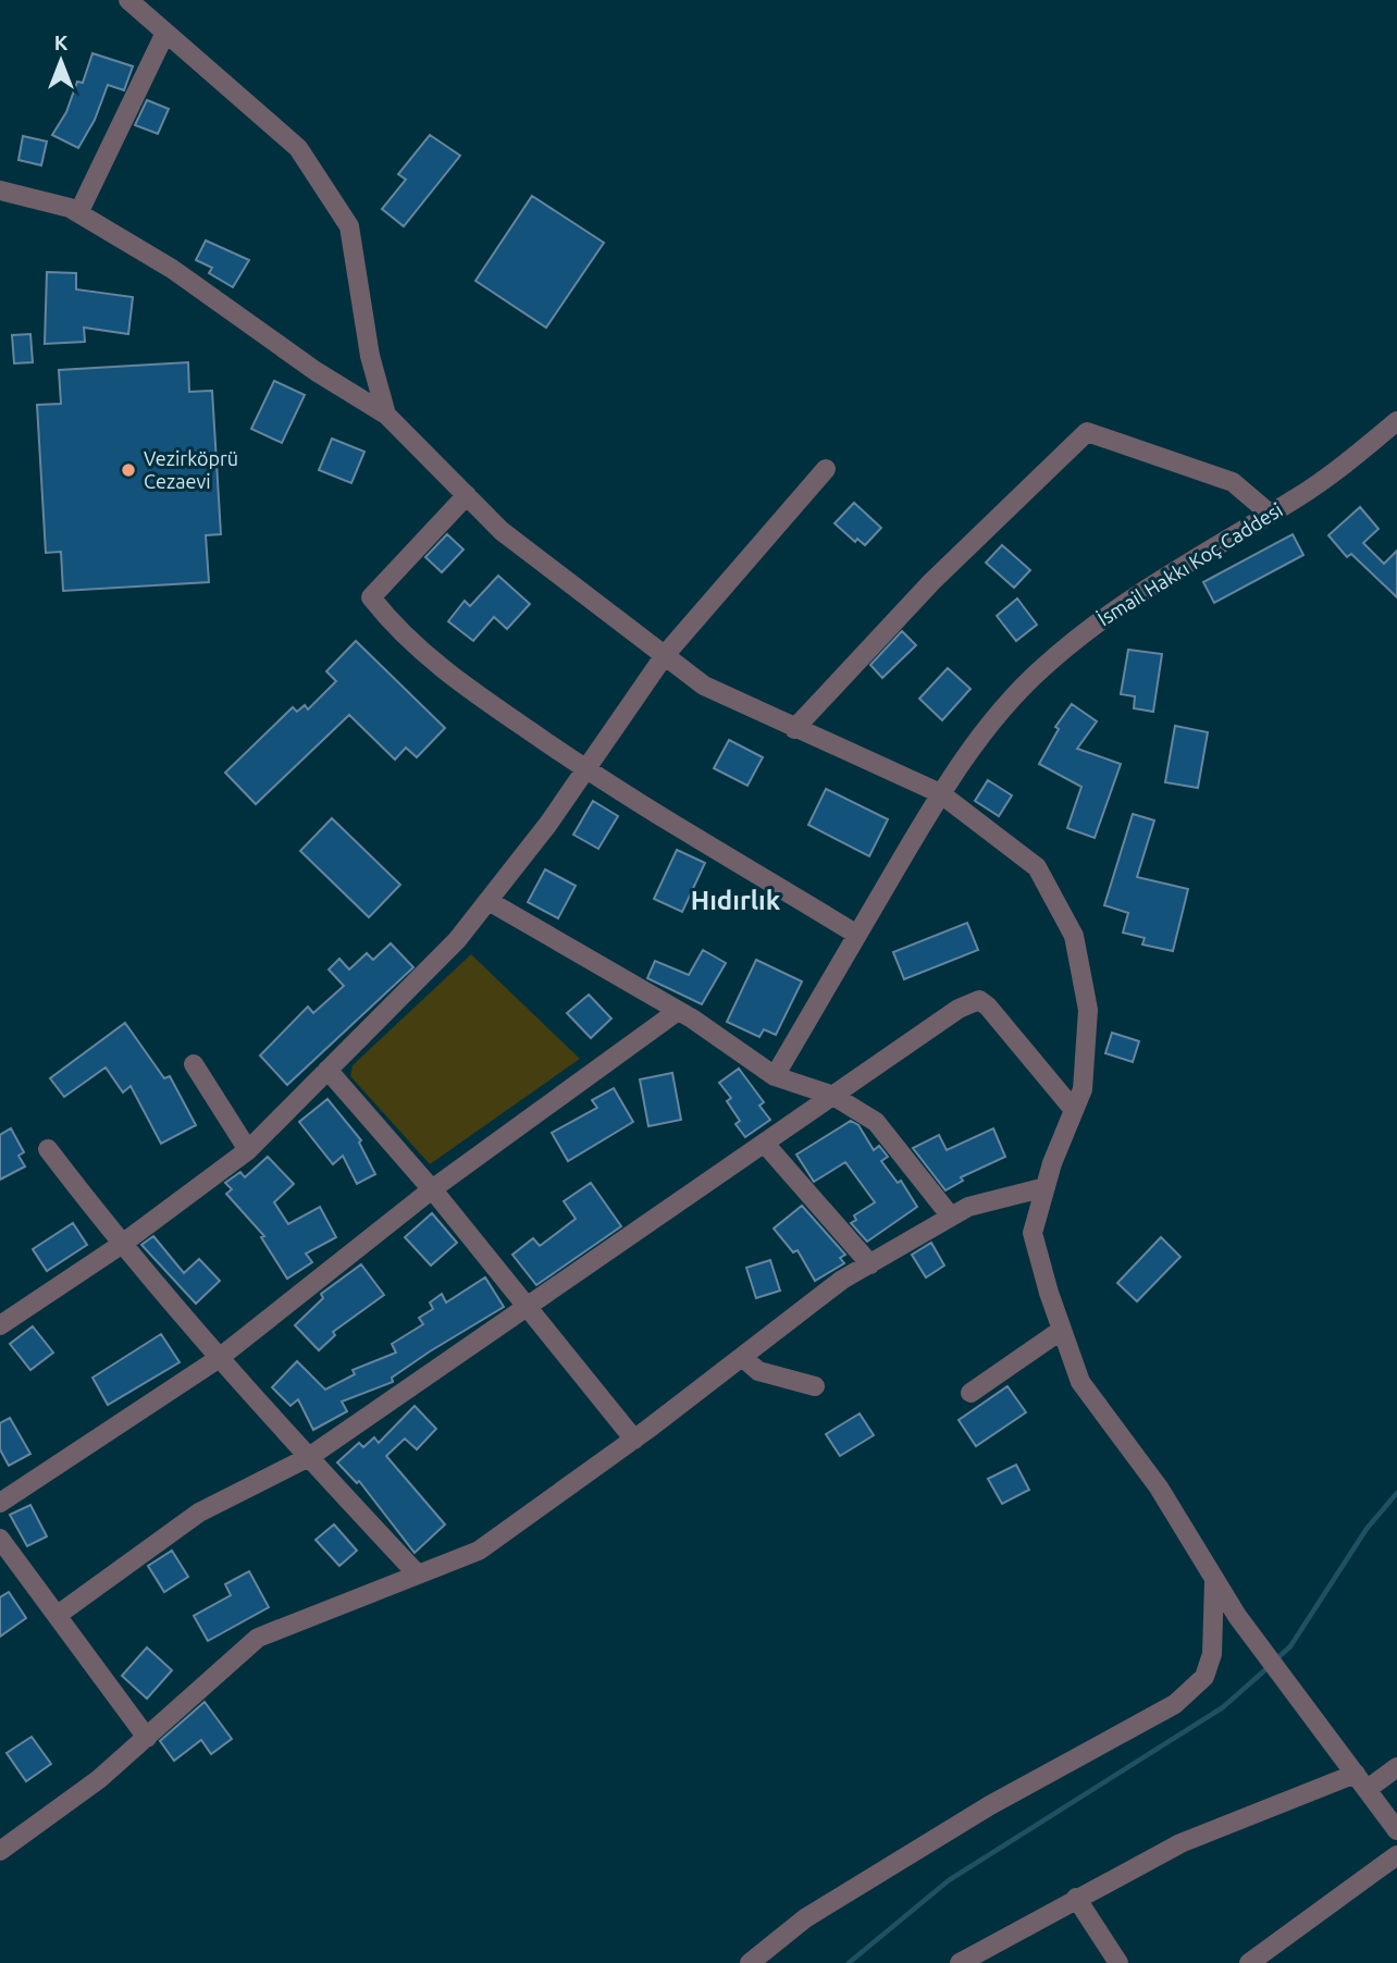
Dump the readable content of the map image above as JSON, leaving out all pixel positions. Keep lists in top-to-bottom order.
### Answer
{
  "streets": {
    "street": ["İsmail Hakkı Koç Caddesi"]
  },
  "districts": ["Hıdırlık"],
  "places": ["Vezirköprü Cezaevi"],
  "north": "top"
}
